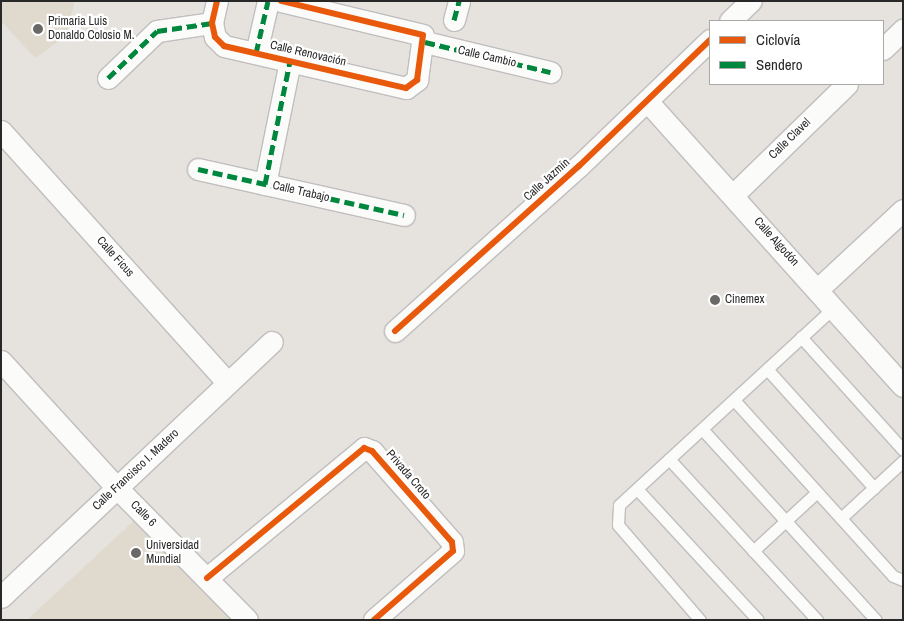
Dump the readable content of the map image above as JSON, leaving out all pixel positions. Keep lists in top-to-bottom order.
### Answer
{
  "streets": {
    "street": [
      "Calle Renovación",
      "Calle Cambio",
      "Calle Clavel",
      "Calle Jazmín",
      "Calle Trabajo",
      "Calle Algodón",
      "Calle Ficus",
      "Calle Francisco I. Madero",
      "Privada Croto",
      "Calle 6"
    ]
  },
  "crossings": [
    ["Calle Renovación", "Calle Cambio"],
    ["Calle Clavel", "Calle Algodón"],
    ["Calle Jazmín", "Calle Algodón"],
    ["Calle Ficus", "Calle Francisco I. Madero"],
    ["Calle Francisco I. Madero", "Calle 6"],
    ["Privada Croto", "Calle 6"]
  ],
  "places": ["Primaria Luis Donaldo Colosio M.", "Cinemex", "Universidad Mundial"],
  "legend": ["Ciclovía", "Sendero"]
}
